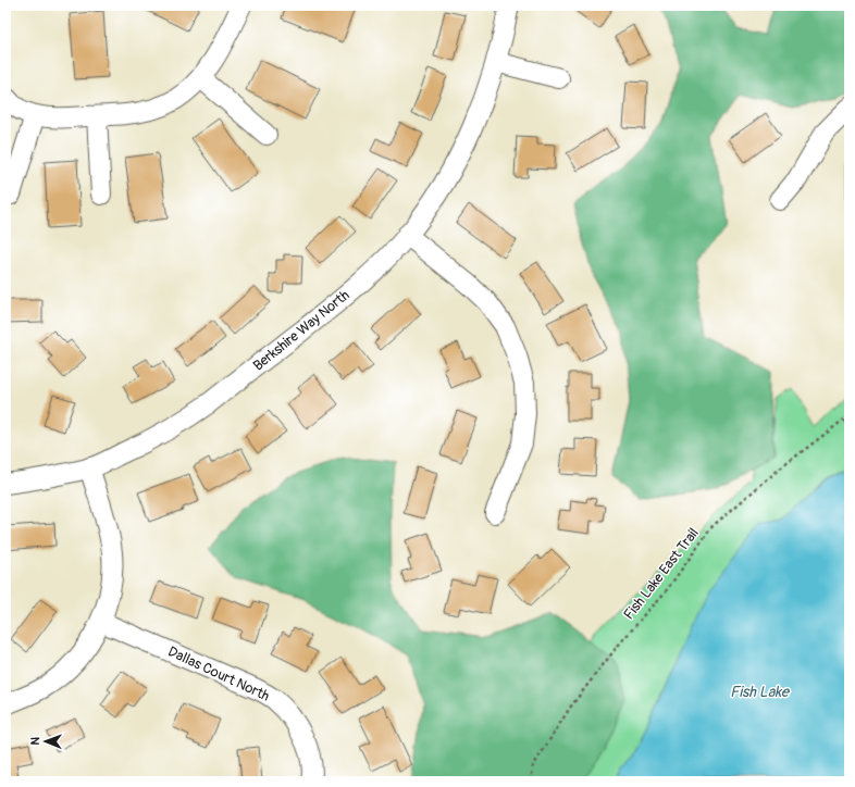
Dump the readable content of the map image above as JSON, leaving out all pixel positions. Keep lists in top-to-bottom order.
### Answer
{
  "streets": {
    "street": ["Berkshire Way North", "Dallas Court North"],
    "path": ["Fish Lake East Trail"]
  },
  "water": ["Fish Lake"],
  "north": "left"
}
